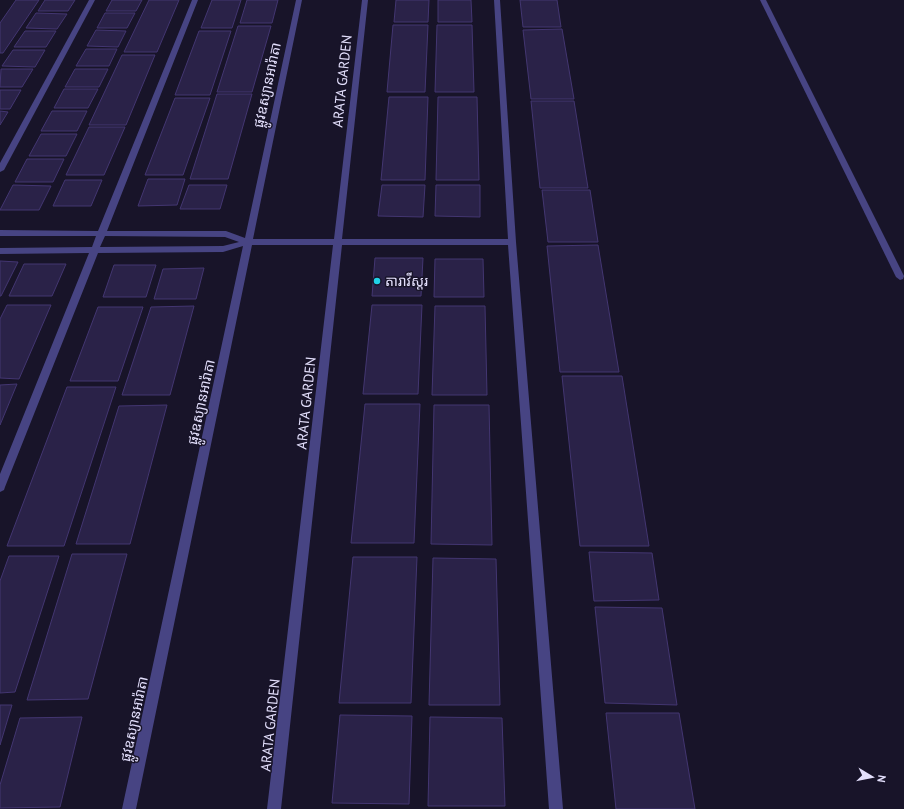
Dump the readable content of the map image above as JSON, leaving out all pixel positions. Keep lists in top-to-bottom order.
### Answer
{
  "streets": {
    "street": ["ARATA GARDEN", "ផ្លូវឧស្យានអារ៉ាតា"]
  },
  "places": ["តារាវីស្តរ"],
  "north": "right"
}
